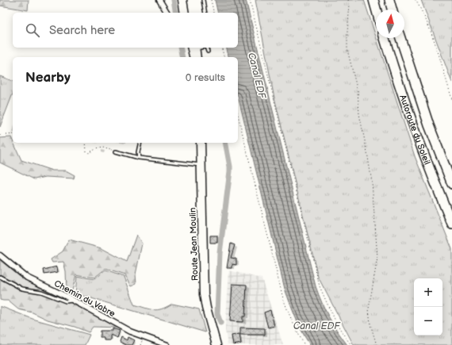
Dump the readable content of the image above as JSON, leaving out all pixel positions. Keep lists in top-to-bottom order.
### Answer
{
  "streets": {
    "highway": ["Autoroute du Soleil"],
    "main road": ["Route Jean Moulin"],
    "street": ["Chemin du Vabre"]
  },
  "water": ["Canal EDF"],
  "north": "top",
  "page": {
    "search": "Search here",
    "heading": ["Nearby", "0 results"],
    "map_buttons": ["+", "−"]
  }
}
